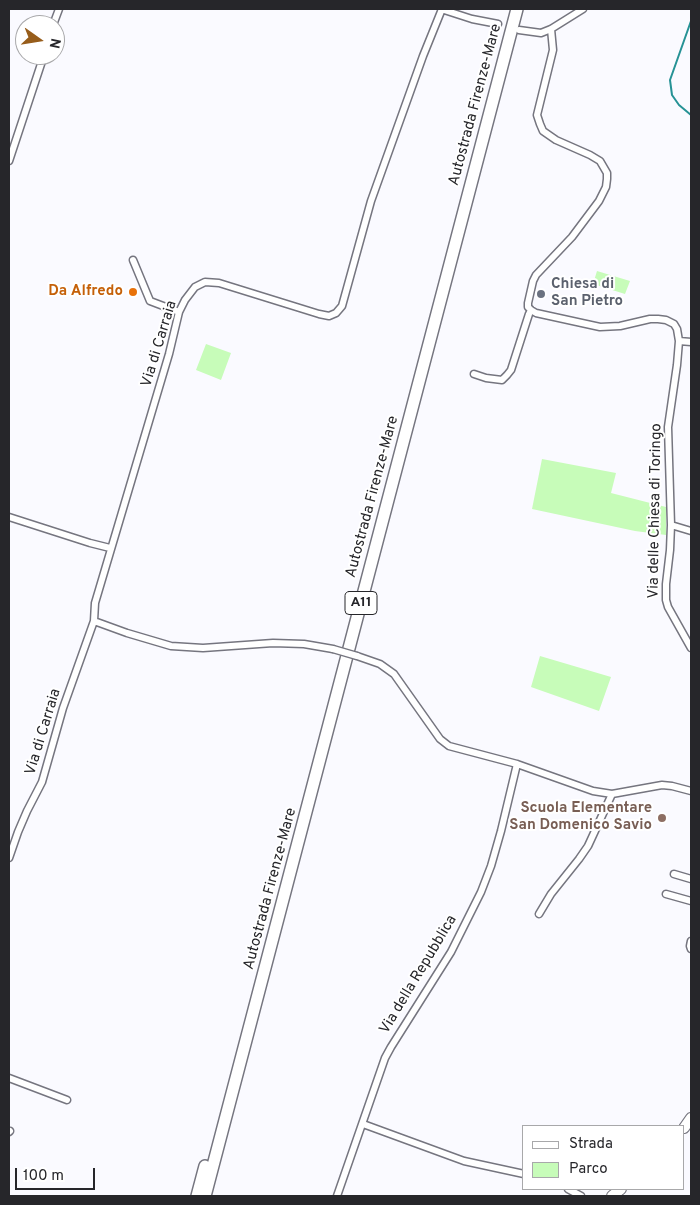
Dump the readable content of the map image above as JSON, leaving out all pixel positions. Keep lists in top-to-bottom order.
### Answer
{
  "streets": {
    "highway": ["Autostrada Firenze-Mare", "A11"],
    "street": ["Via di Carraia", "Via delle Chiesa di Toringo", "Via della Repubblica"]
  },
  "places": ["Da Alfredo", "Chiesa di San Pietro", "Scuola Elementare San Domenico Savio"],
  "legend": ["Strada", "Parco"],
  "scale_bar": "100 m",
  "north": "right"
}
